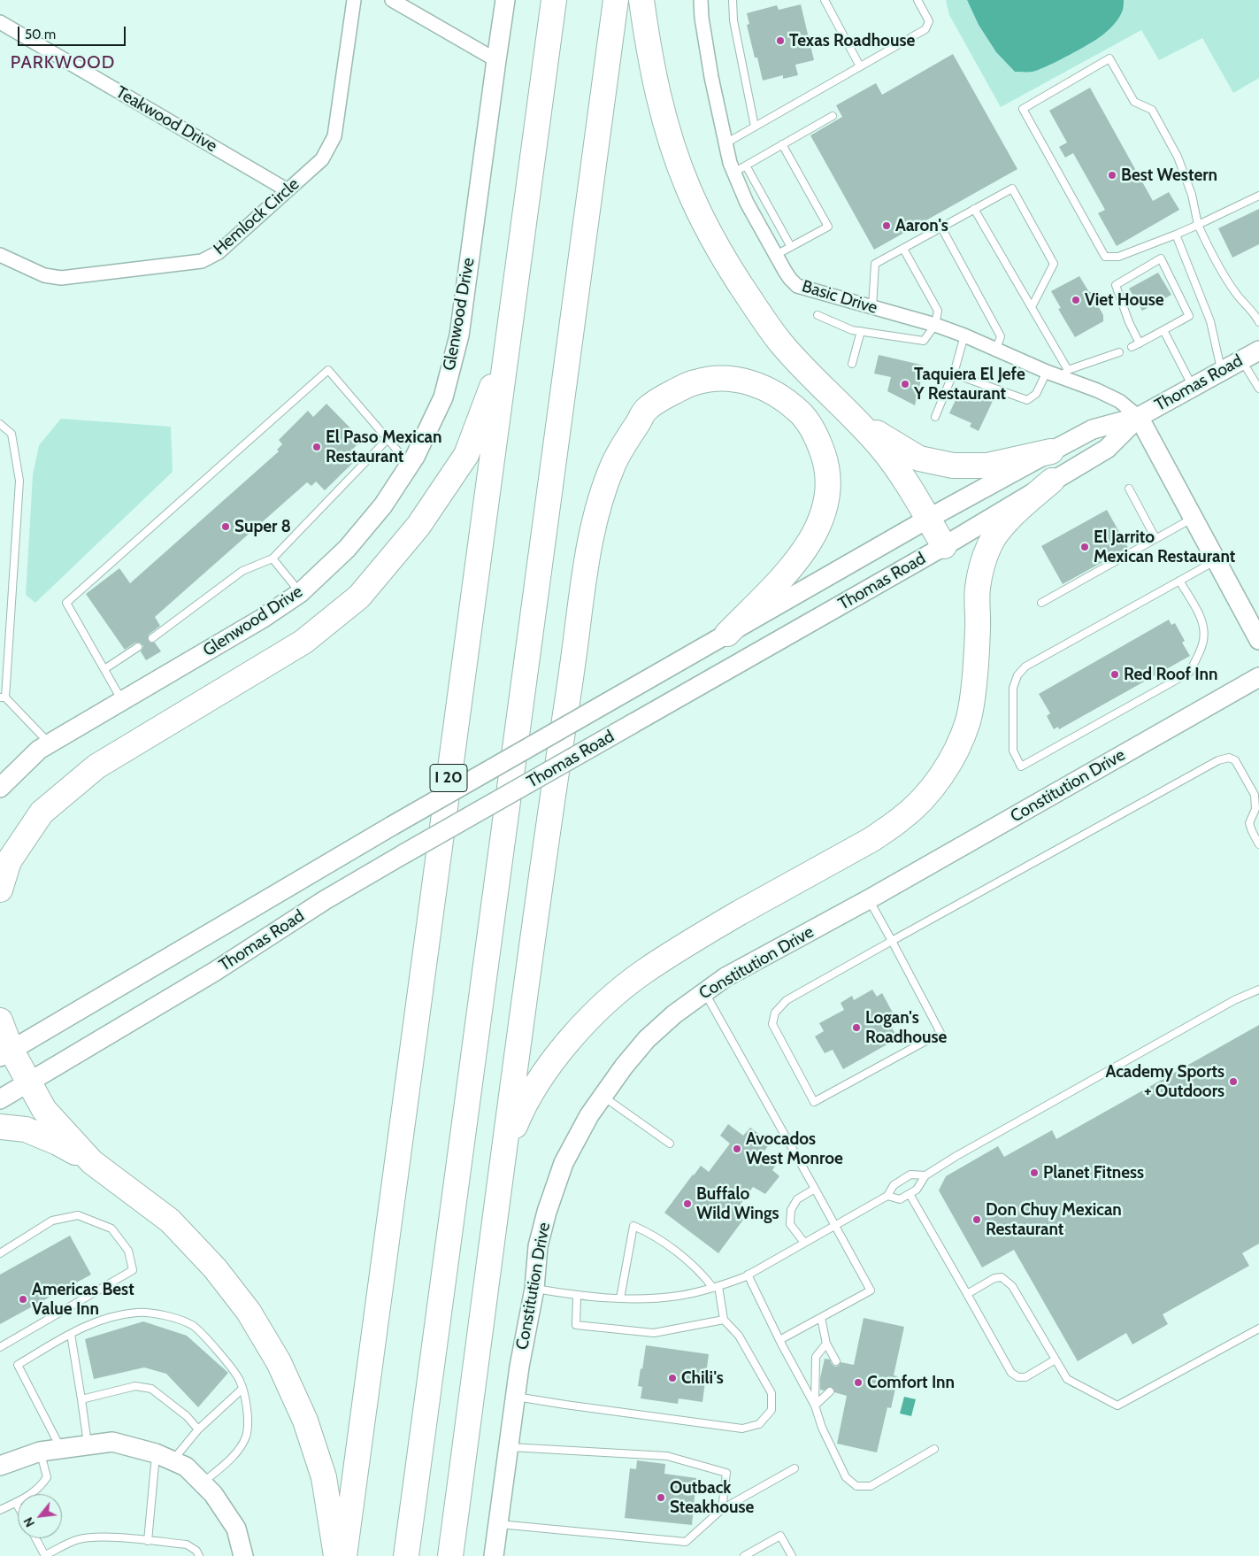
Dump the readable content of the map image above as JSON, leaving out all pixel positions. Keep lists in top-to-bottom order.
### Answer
{
  "streets": {
    "highway": ["I 20"],
    "street": [
      "Teakwood Drive",
      "Hemlock Circle",
      "Basic Drive",
      "Glenwood Drive",
      "Thomas Road",
      "Constitution Drive"
    ]
  },
  "crossings": [
    ["Teakwood Drive", "Hemlock Circle"],
    ["Basic Drive", "Thomas Road"]
  ],
  "districts": ["PARKWOOD"],
  "places": [
    "Texas Roadhouse",
    "Best Western",
    "Aaron's",
    "Viet House",
    "Taquiera El Jefe Y Restaurant",
    "El Paso Mexican Restaurant",
    "Super 8",
    "El Jarrito Mexican Restaurant",
    "Red Roof Inn",
    "Logan's Roadhouse",
    "Academy Sports + Outdoors",
    "Avocados West Monroe",
    "Planet Fitness",
    "Buffalo Wild Wings",
    "Don Chuy Mexican Restaurant",
    "Americas Best Value Inn",
    "Chili's",
    "Comfort Inn",
    "Outback Steakhouse"
  ],
  "scale_bar": "50 m",
  "north": "bottom left"
}
